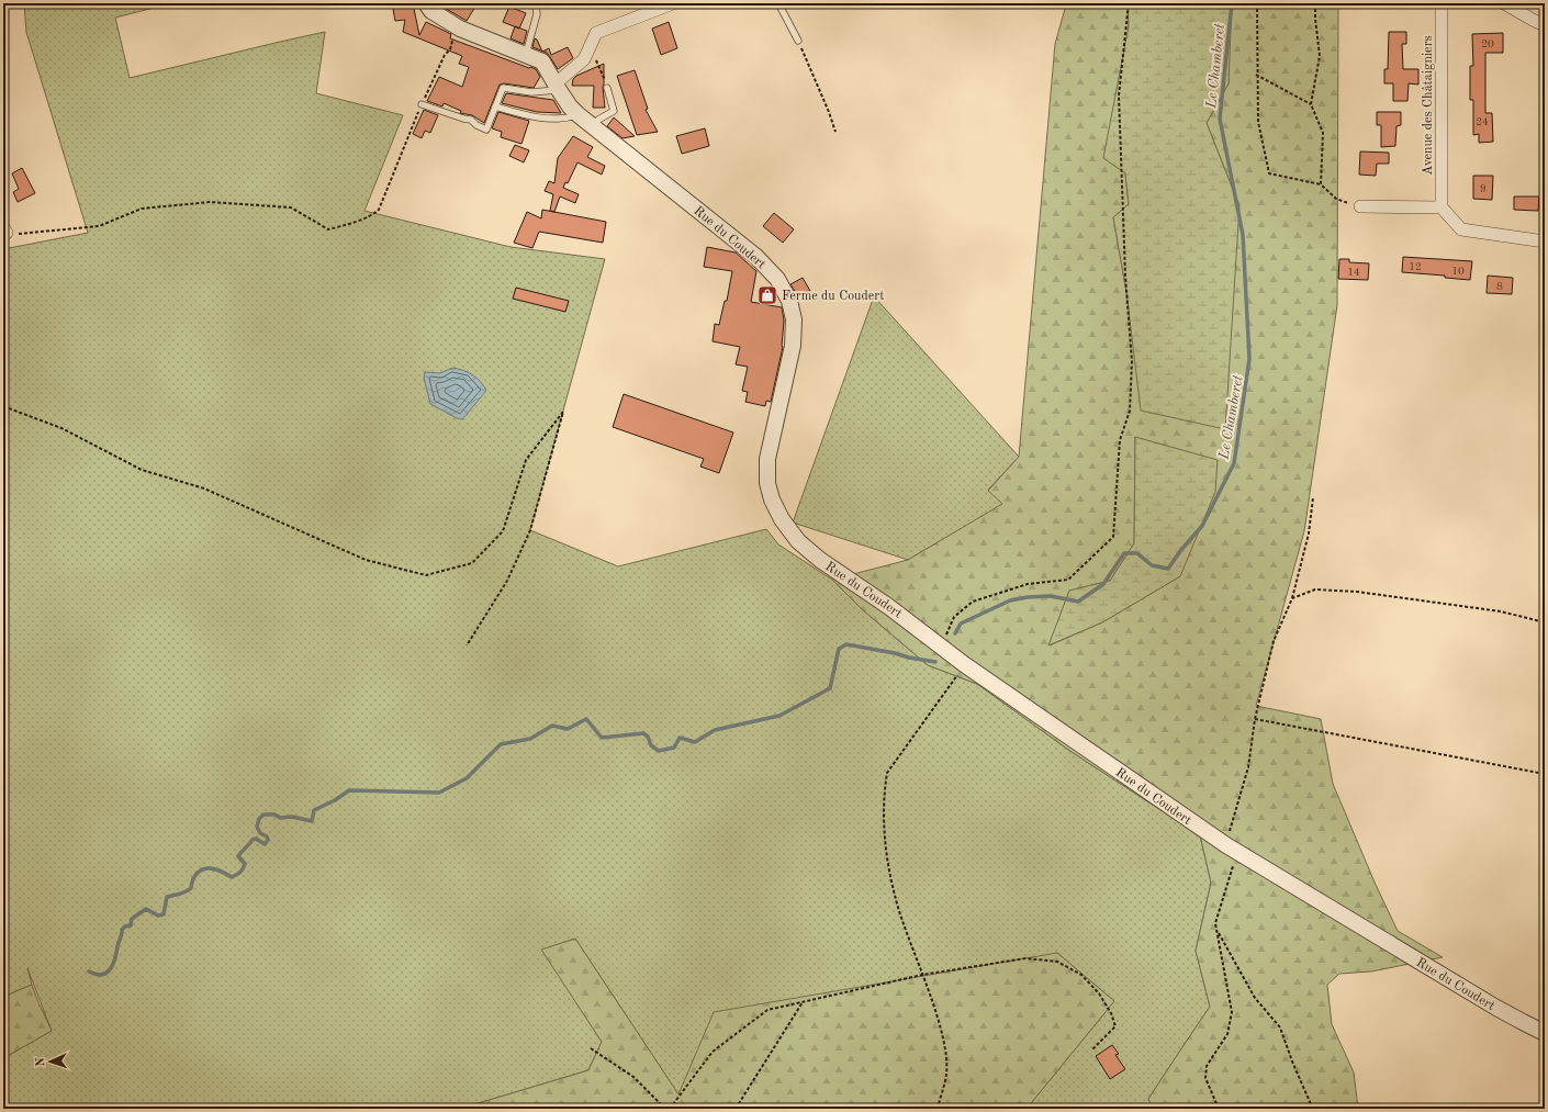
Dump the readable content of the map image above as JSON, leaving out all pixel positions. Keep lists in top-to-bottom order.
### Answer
{
  "streets": {
    "street": ["Avenue des Châtaigniers", "Rue du Coudert"]
  },
  "water": ["Le Chamberet"],
  "places": {
    "shop": ["Ferme du Coudert"]
  },
  "house_numbers": [
    "20",
    "24",
    "9",
    "12",
    "10",
    "14",
    "8"
  ],
  "north": "left"
}
